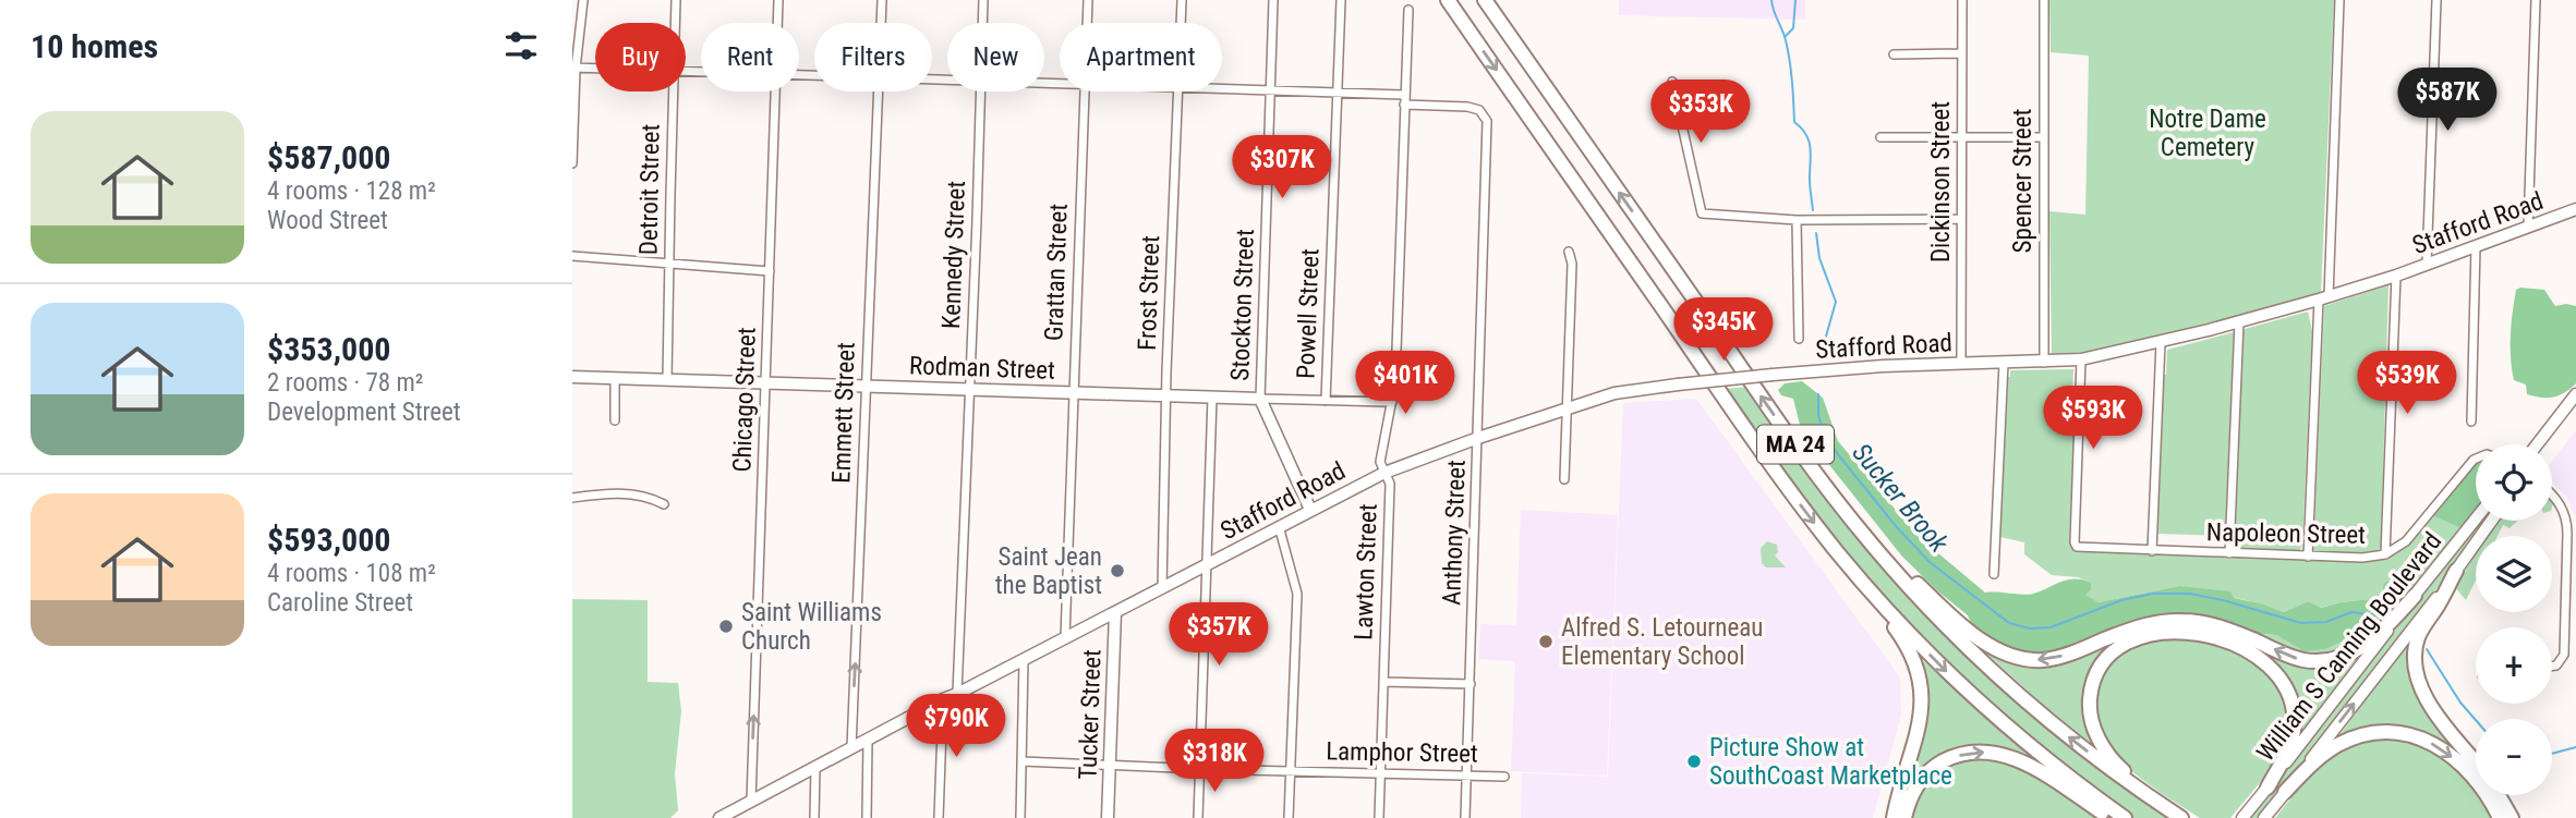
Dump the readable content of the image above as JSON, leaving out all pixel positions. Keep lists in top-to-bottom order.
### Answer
{
  "streets": {
    "highway": ["MA 24"],
    "street": [
      "Spencer Street",
      "Dickinson Street",
      "Detroit Street",
      "Stafford Road",
      "Kennedy Street",
      "Grattan Street",
      "Frost Street",
      "Stockton Street",
      "Powell Street",
      "Rodman Street",
      "Chicago Street",
      "Emmett Street",
      "Anthony Street",
      "Napoleon Street",
      "Lawton Street",
      "William S Canning Boulevard",
      "Tucker Street",
      "Lamphor Street"
    ]
  },
  "crossings": [
    ["Spencer Street", "Stafford Road"],
    ["Dickinson Street", "Stafford Road"],
    ["Detroit Street", "Rodman Street"],
    ["Stafford Road", "Kennedy Street"],
    ["Stafford Road", "Grattan Street"],
    ["Stafford Road", "Frost Street"],
    ["Stafford Road", "Stockton Street"],
    ["Stafford Road", "Chicago Street"],
    ["Stafford Road", "Emmett Street"],
    ["Stafford Road", "Anthony Street"],
    ["Stafford Road", "Napoleon Street"],
    ["Stafford Road", "Lawton Street"],
    ["Stafford Road", "Tucker Street"],
    ["Kennedy Street", "Rodman Street"],
    ["Grattan Street", "Rodman Street"],
    ["Frost Street", "Rodman Street"],
    ["Stockton Street", "Rodman Street"],
    ["Powell Street", "Rodman Street"],
    ["Rodman Street", "Chicago Street"],
    ["Rodman Street", "Emmett Street"],
    ["Rodman Street", "Lawton Street"],
    ["Anthony Street", "Lawton Street"],
    ["Anthony Street", "Lamphor Street"],
    ["Lawton Street", "Lamphor Street"],
    ["Tucker Street", "Lamphor Street"]
  ],
  "one_way": ["Chicago Street", "Emmett Street"],
  "water": ["Sucker Brook"],
  "parks": ["Notre Dame Cemetery"],
  "places": [
    "Saint Jean the Baptist",
    "Saint Williams Church",
    "Alfred S. Letourneau Elementary School",
    "Picture Show at SouthCoast Marketplace"
  ],
  "page": {
    "heading": "10 homes",
    "chip": [
      "Buy",
      "Rent",
      "Filters",
      "New",
      "Apartment"
    ],
    "price": [
      "$587K",
      "$353K",
      "$307K",
      "$345K",
      "$401K",
      "$539K",
      "$593K",
      "$357K",
      "$790K",
      "$318K"
    ],
    "list": [
      {
        "name": "$587,000",
        "note": "4 rooms · 128 m² · Wood Street"
      },
      {
        "name": "$353,000",
        "note": "2 rooms · 78 m² · Development Street"
      },
      {
        "name": "$593,000",
        "note": "4 rooms · 108 m² · Caroline Street"
      }
    ],
    "map_buttons": ["+", "−"]
  }
}
